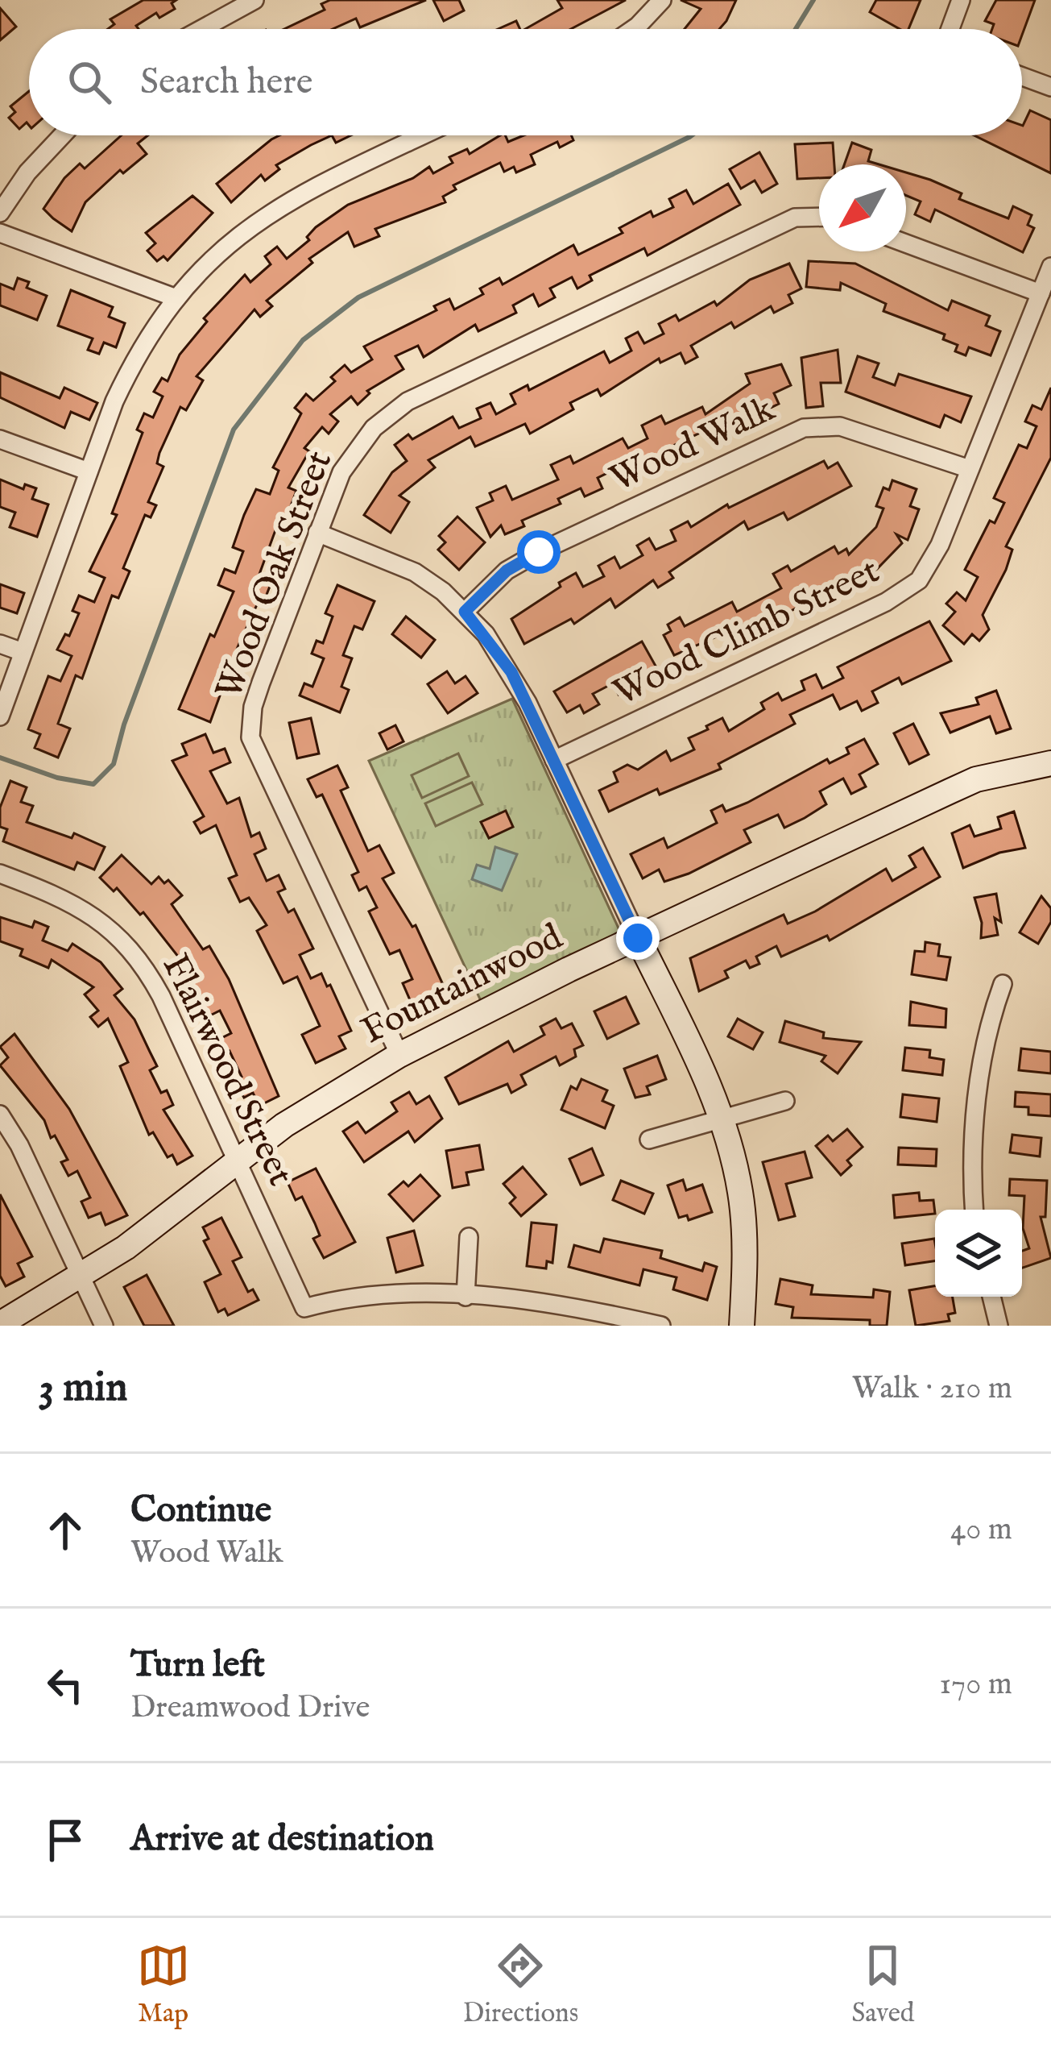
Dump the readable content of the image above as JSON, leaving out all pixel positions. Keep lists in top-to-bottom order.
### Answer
{
  "streets": {
    "street": [
      "Wood Walk",
      "Wood Oak Street",
      "Wood Climb Street",
      "Fountainwood",
      "Flairwood Street"
    ]
  },
  "crossings": [
    ["Wood Walk", "Wood Climb Street"],
    ["Wood Oak Street", "Fountainwood"],
    ["Fountainwood", "Flairwood Street"]
  ],
  "north": "bottom left",
  "page": {
    "search": "Search here",
    "heading": ["3 min", "Walk · 210 m"],
    "list": [
      ["Continue", "Wood Walk", "40 m"],
      ["Turn left", "Dreamwood Drive", "170 m"],
      "Arrive at destination"
    ],
    "nav": ["Map", "Directions", "Saved"]
  }
}
